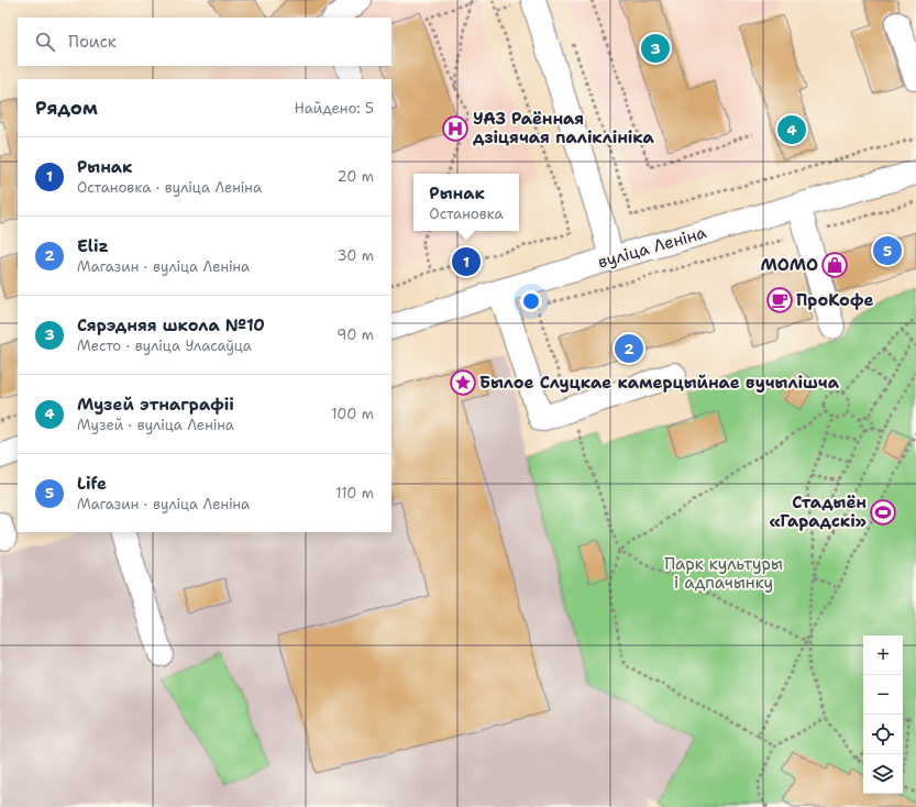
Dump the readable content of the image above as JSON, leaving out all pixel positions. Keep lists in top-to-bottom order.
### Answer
{
  "streets": {
    "main road": ["вуліца Леніна"]
  },
  "parks": ["Парк культуры і адпачынку"],
  "places": {
    "hospital": ["УАЗ Раённая дзіцячая паліклініка"],
    "shop": ["МОМО"],
    "cafe": ["ПроКофе"],
    "place": ["Былое Слуцкае камерцыйнае вучылішча"],
    "sports": ["Стадыён «Гарадскі»"]
  },
  "page": {
    "search": "Поиск",
    "pins": [
      "3",
      "4",
      "5",
      "1",
      "2"
    ],
    "heading": ["Рядом", "Найдено: 5"],
    "list": [
      {
        "mark": "1",
        "name": "Рынак",
        "note": "Остановка · вуліца Леніна",
        "value": "20 m"
      },
      {
        "mark": "2",
        "name": "Eliz",
        "note": "Магазин · вуліца Леніна",
        "value": "30 m"
      },
      {
        "mark": "3",
        "name": "Сярэдняя школа №10",
        "note": "Место · вуліца Уласаўца",
        "value": "90 m"
      },
      {
        "mark": "4",
        "name": "Музей этнаграфіі",
        "note": "Музей · вуліца Леніна",
        "value": "100 m"
      },
      {
        "mark": "5",
        "name": "Life",
        "note": "Магазин · вуліца Леніна",
        "value": "110 m"
      }
    ],
    "popup": ["Рынак", "Остановка"],
    "map_buttons": ["+", "−"]
  }
}
